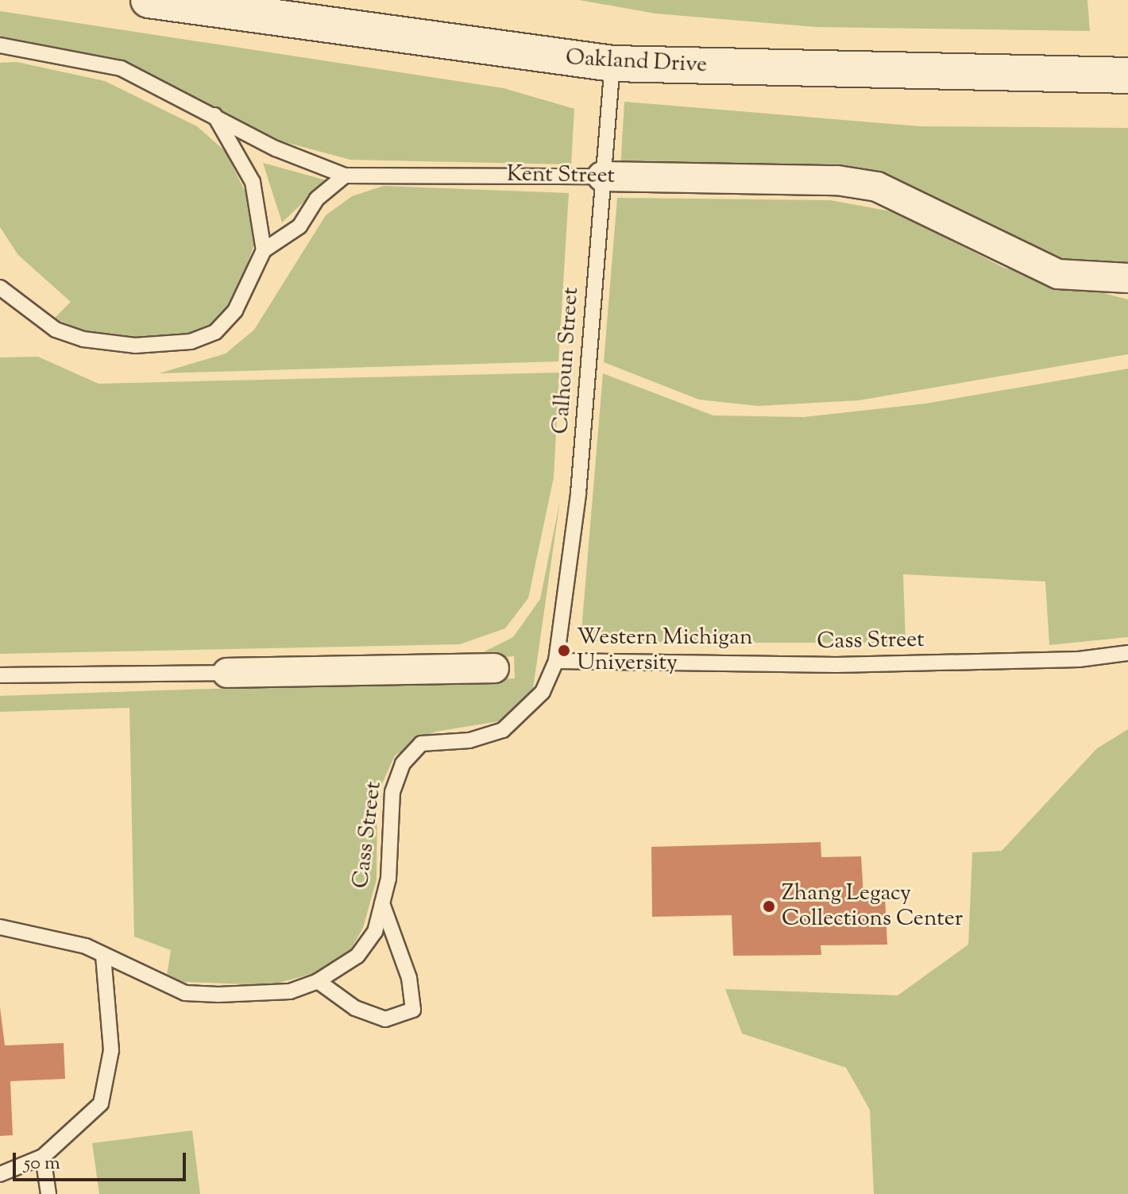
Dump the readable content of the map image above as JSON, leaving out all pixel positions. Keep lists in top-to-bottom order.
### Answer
{
  "streets": {
    "main road": ["Oakland Drive"],
    "street": ["Kent Street"],
    "lane": ["Calhoun Street", "Cass Street"]
  },
  "crossings": [
    ["Oakland Drive", "Calhoun Street"],
    ["Kent Street", "Calhoun Street"],
    ["Calhoun Street", "Cass Street"]
  ],
  "places": ["Western Michigan University", "Zhang Legacy Collections Center"],
  "scale_bar": "50 m"
}
